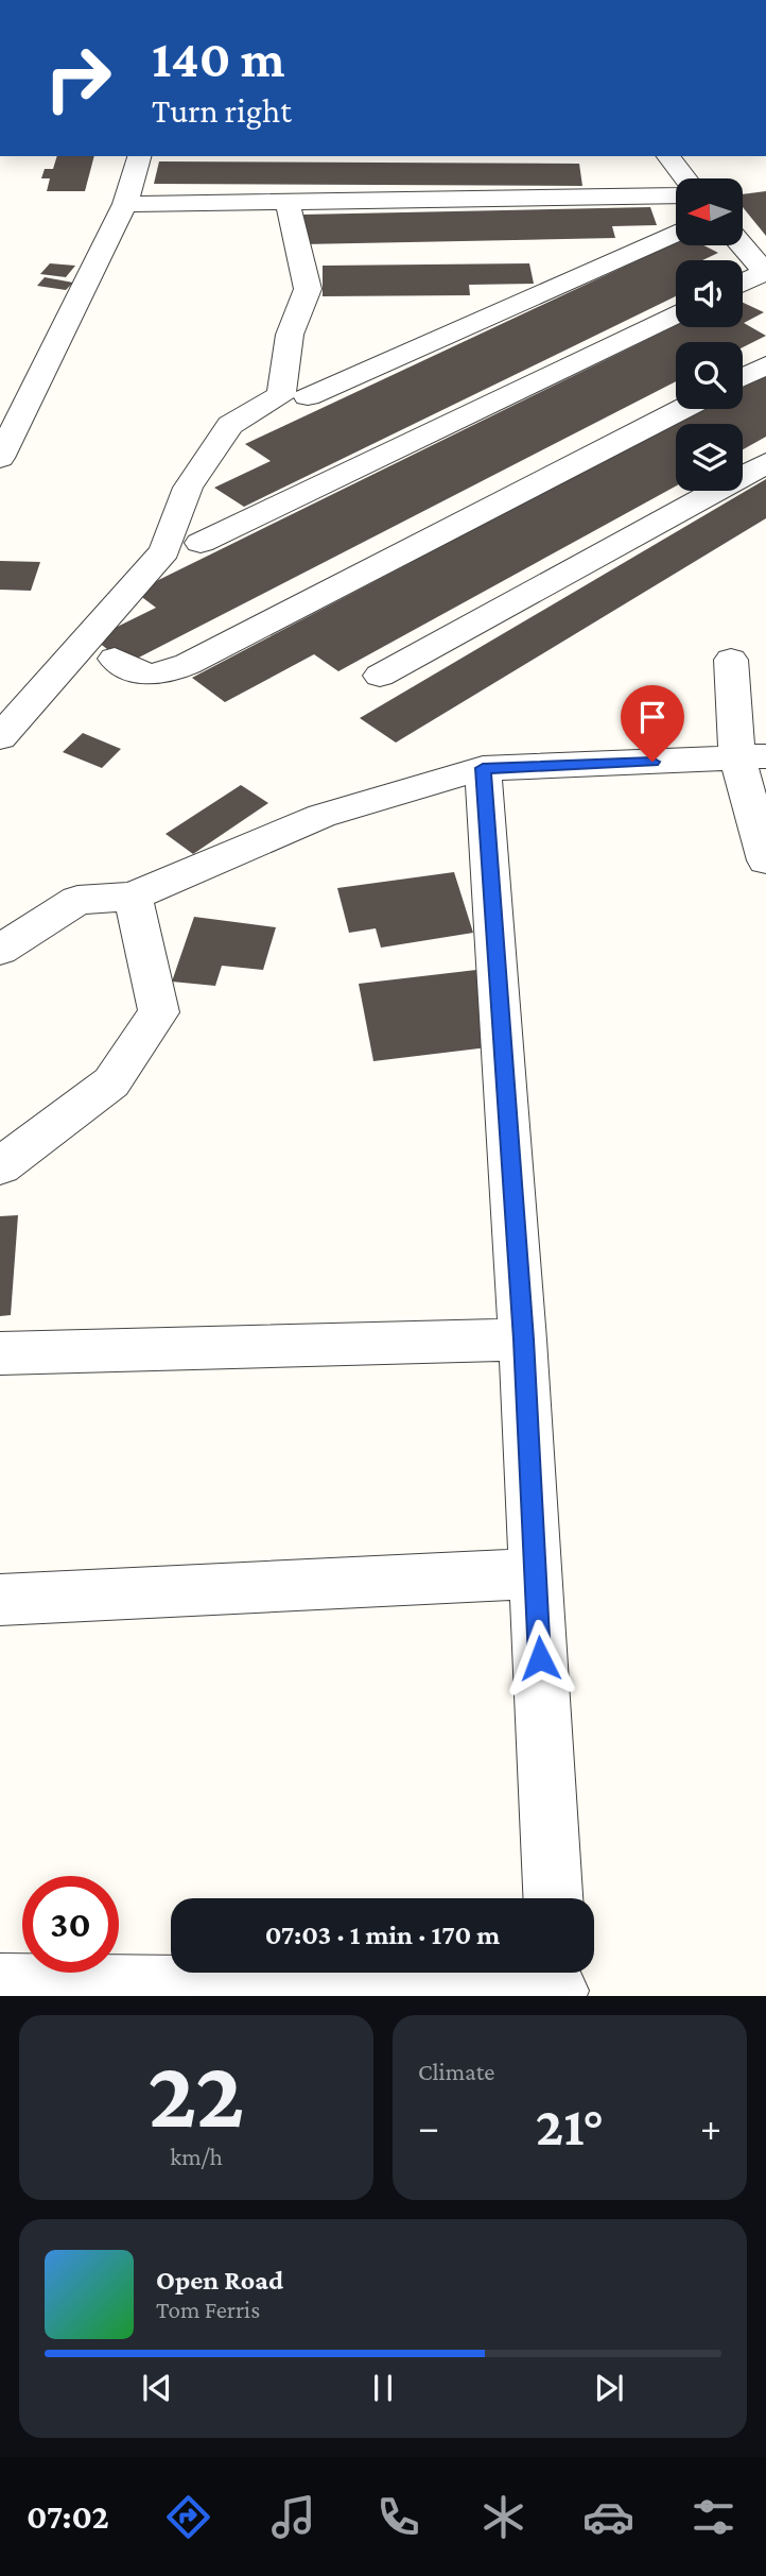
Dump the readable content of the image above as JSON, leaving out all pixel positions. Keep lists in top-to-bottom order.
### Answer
{
  "north": "left",
  "page": {
    "turn": ["140 m", "Turn right"],
    "limit": "30",
    "trip": "07:03 · 1 min · 170 m",
    "tile": [
      ["22", "km/h"],
      "Climate"
    ],
    "heat": ["−", "21°", "+"],
    "song": ["Open Road", "Tom Ferris"],
    "tabs": "07:02"
  }
}
